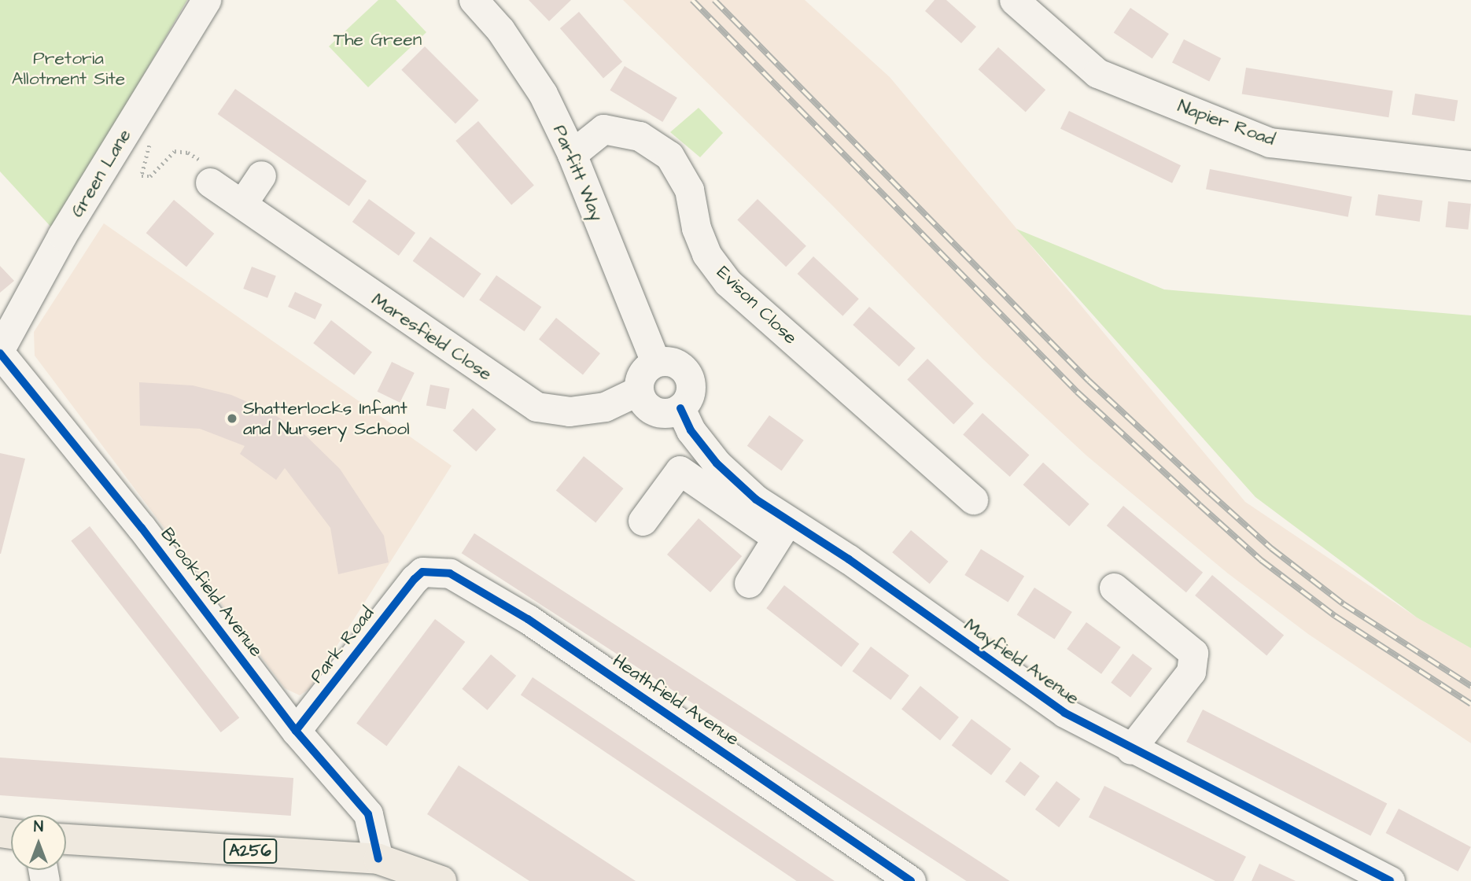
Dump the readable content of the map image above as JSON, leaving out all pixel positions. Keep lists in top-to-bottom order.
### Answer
{
  "streets": {
    "main road": ["A256"],
    "street": [
      "Napier Road",
      "Green Lane",
      "Parfitt Way",
      "Evison Close",
      "Maresfield Close",
      "Brookfield Avenue",
      "Park Road",
      "Mayfield Avenue",
      "Heathfield Avenue"
    ]
  },
  "crossings": [
    ["Parfitt Way", "Evison Close"],
    ["Parfitt Way", "Maresfield Close"],
    ["Parfitt Way", "Mayfield Avenue"],
    ["Maresfield Close", "Mayfield Avenue"],
    ["Brookfield Avenue", "Park Road"],
    ["Brookfield Avenue", "A256"],
    ["Park Road", "Heathfield Avenue"]
  ],
  "parks": ["The Green", "Pretoria Allotment Site"],
  "places": ["Shatterlocks Infant and Nursery School"],
  "north": "top"
}
